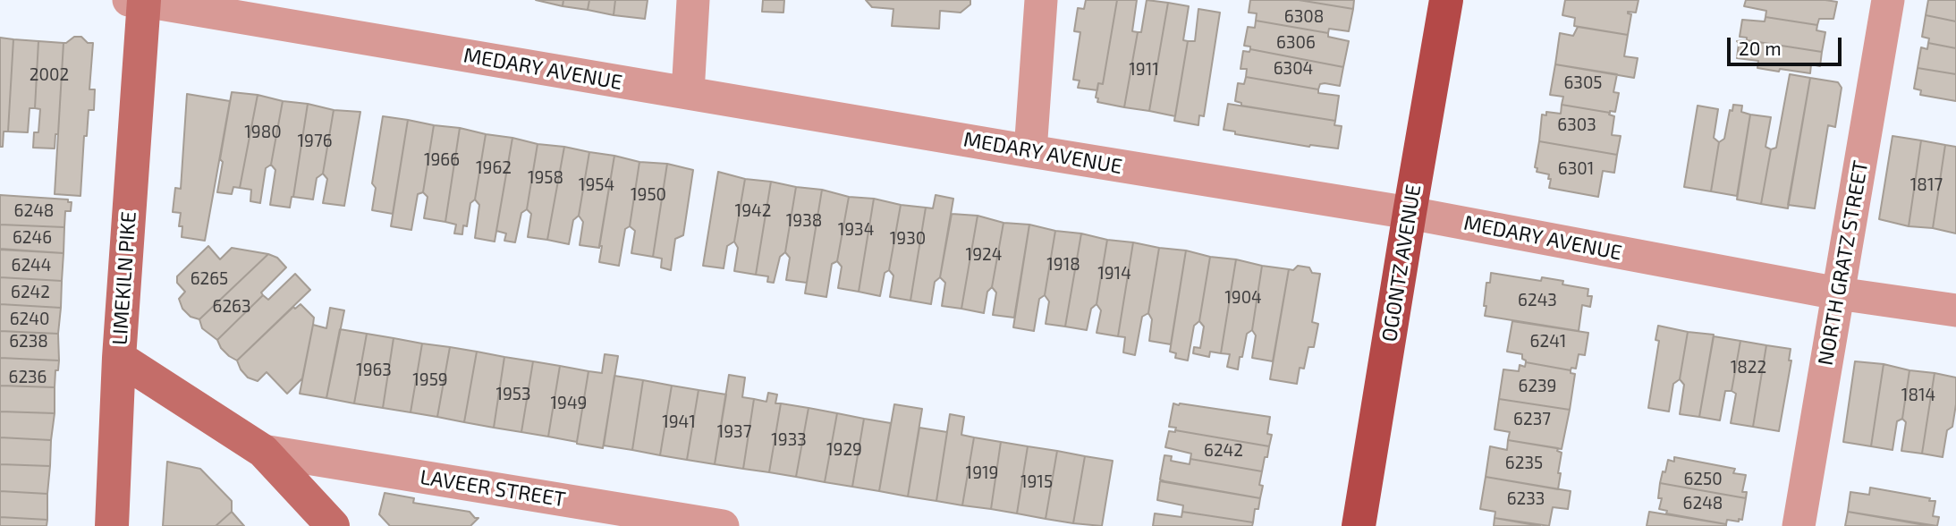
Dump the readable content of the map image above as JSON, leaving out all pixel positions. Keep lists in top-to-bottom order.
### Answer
{
  "streets": {
    "main road": ["OGONTZ AVENUE"],
    "street": [
      "MEDARY AVENUE",
      "NORTH GRATZ STREET",
      "LIMEKILN PIKE",
      "LAVEER STREET"
    ]
  },
  "crossings": [
    ["MEDARY AVENUE", "OGONTZ AVENUE"],
    ["MEDARY AVENUE", "NORTH GRATZ STREET"],
    ["MEDARY AVENUE", "LIMEKILN PIKE"],
    ["LIMEKILN PIKE", "LAVEER STREET"]
  ],
  "house_numbers": [
    "6308",
    "6306",
    "6304",
    "1911",
    "2002",
    "6305",
    "6303",
    "1980",
    "1976",
    "1966",
    "1962",
    "6301",
    "1958",
    "1954",
    "1817",
    "1950",
    "6248",
    "1942",
    "1938",
    "1934",
    "6246",
    "1930",
    "1924",
    "1918",
    "6244",
    "1914",
    "6265",
    "6242",
    "1904",
    "6243",
    "6263",
    "6240",
    "6238",
    "6241",
    "1822",
    "1963",
    "6236",
    "1959",
    "6239",
    "1953",
    "1814",
    "1949",
    "6237",
    "1941",
    "1937",
    "1933",
    "1929",
    "6242",
    "6235",
    "1919",
    "6250",
    "1915",
    "6233",
    "6248"
  ],
  "scale_bar": "20 m"
}
